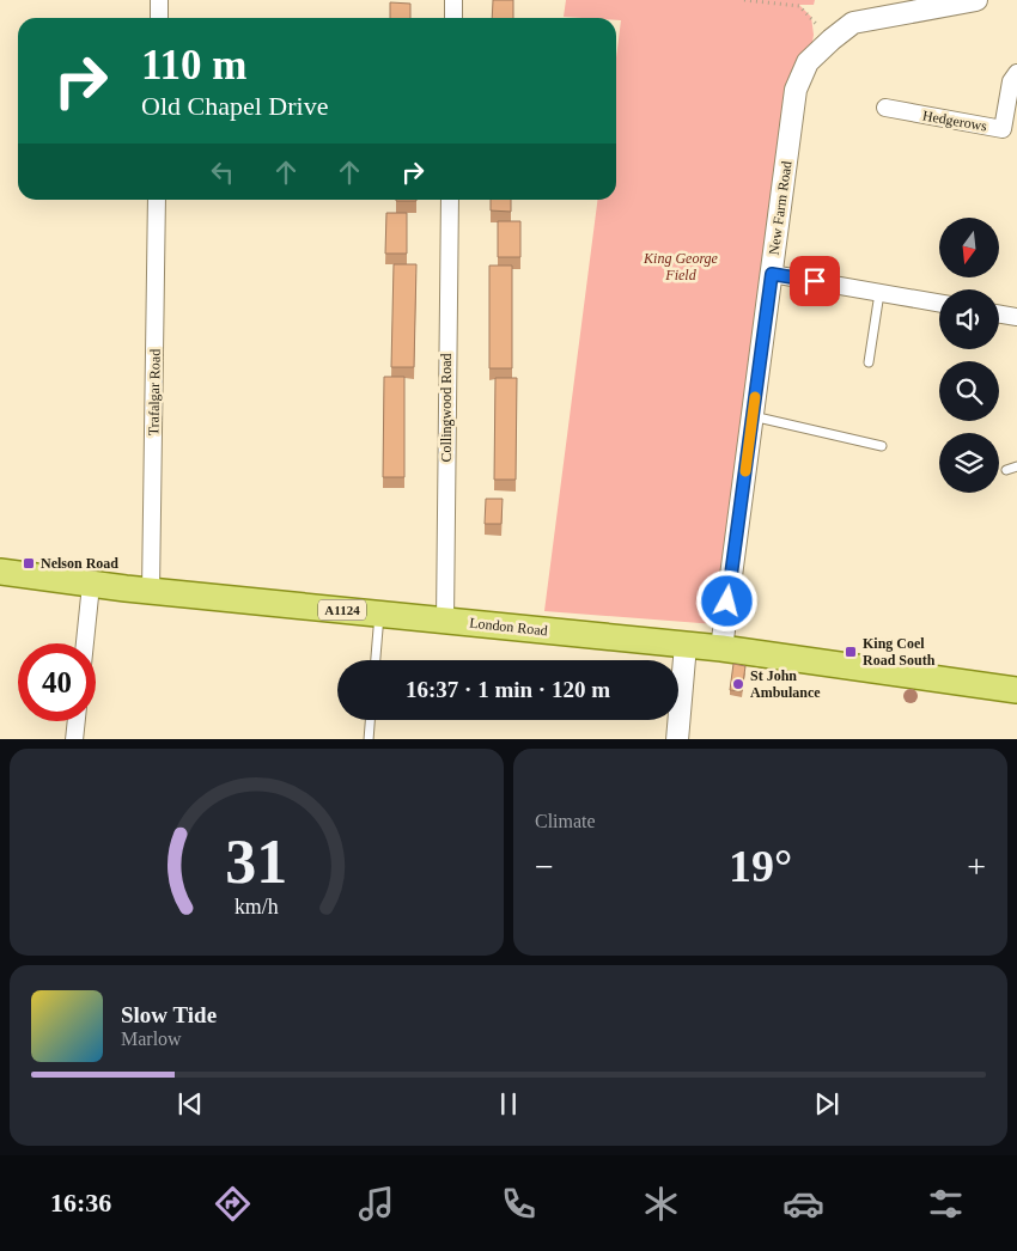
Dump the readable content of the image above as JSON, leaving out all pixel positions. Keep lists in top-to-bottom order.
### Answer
{
  "streets": {
    "main road": ["A1124", "London Road"],
    "street": [
      "Hedgerows",
      "New Farm Road",
      "Trafalgar Road",
      "Collingwood Road"
    ]
  },
  "crossings": [
    ["New Farm Road", "London Road"],
    ["Trafalgar Road", "London Road"],
    ["Collingwood Road", "London Road"]
  ],
  "parks": ["King George Field"],
  "places": {
    "transit": ["Nelson Road", "King Coel Road South"],
    "other": ["St John Ambulance"]
  },
  "north": "bottom",
  "page": {
    "turn": ["110 m", "Old Chapel Drive"],
    "limit": "40",
    "trip": "16:37 · 1 min · 120 m",
    "tile": "Climate",
    "heat": ["−", "19°", "+"],
    "song": ["Slow Tide", "Marlow"],
    "tabs": "16:36",
    "gauge": ["31", "km/h"]
  }
}
